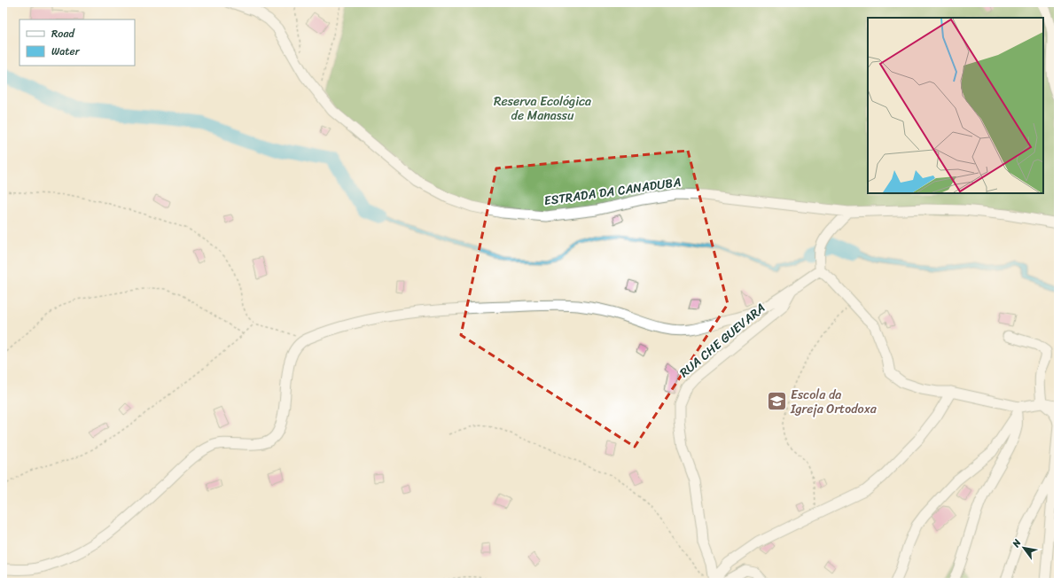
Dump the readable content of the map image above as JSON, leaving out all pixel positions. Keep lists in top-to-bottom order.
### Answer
{
  "streets": {
    "street": ["ESTRADA DA CANADUBA", "RUA CHE GUEVARA"]
  },
  "parks": ["Reserva Ecológica de Manassu"],
  "places": {
    "school or university": ["Escola da Igreja Ortodoxa"]
  },
  "legend": ["Road", "Water"],
  "north": "top left"
}
